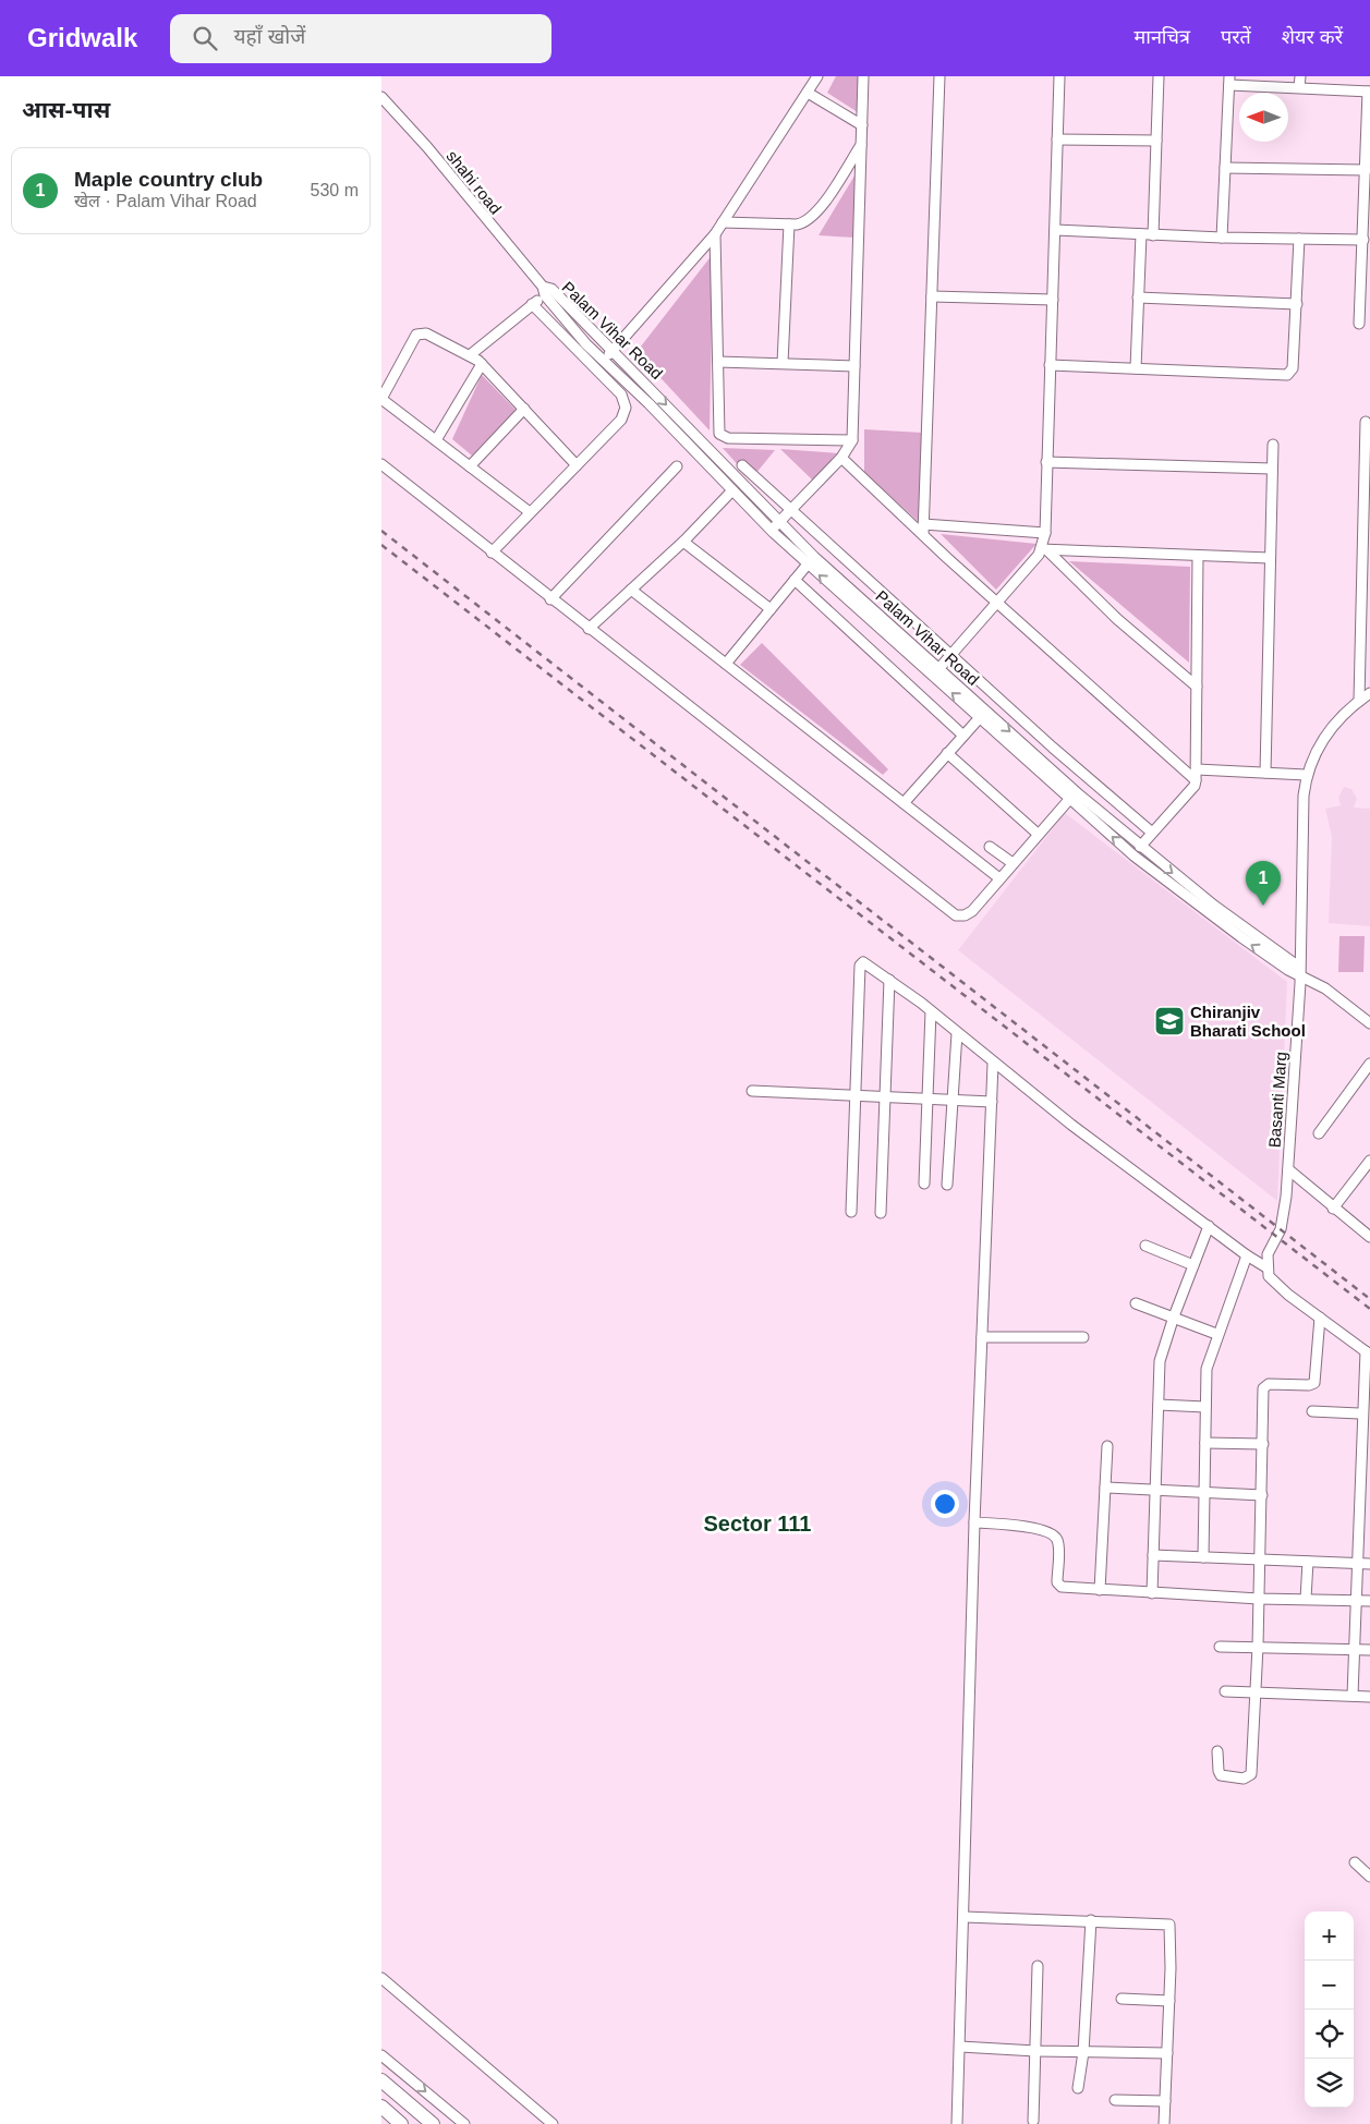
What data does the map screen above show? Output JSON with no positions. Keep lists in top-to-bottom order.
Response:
{
  "streets": {
    "street": ["shahi road", "Palam Vihar Road", "Basanti Marg"]
  },
  "crossings": [
    ["shahi road", "Palam Vihar Road"],
    ["Palam Vihar Road", "Basanti Marg"]
  ],
  "districts": ["Sector 111"],
  "places": {
    "school or university": ["Chiranjiv Bharati School"]
  },
  "north": "left",
  "page": {
    "header": "Gridwalk",
    "search": "यहाँ खोजें",
    "nav": ["मानचित्र", "परतें", "शेयर करें"],
    "heading": "आस-पास",
    "list": [
      {
        "mark": "1",
        "name": "Maple country club",
        "note": "खेल · Palam Vihar Road",
        "value": "530 m"
      }
    ],
    "pins": "1",
    "map_buttons": ["+", "−"]
  }
}
